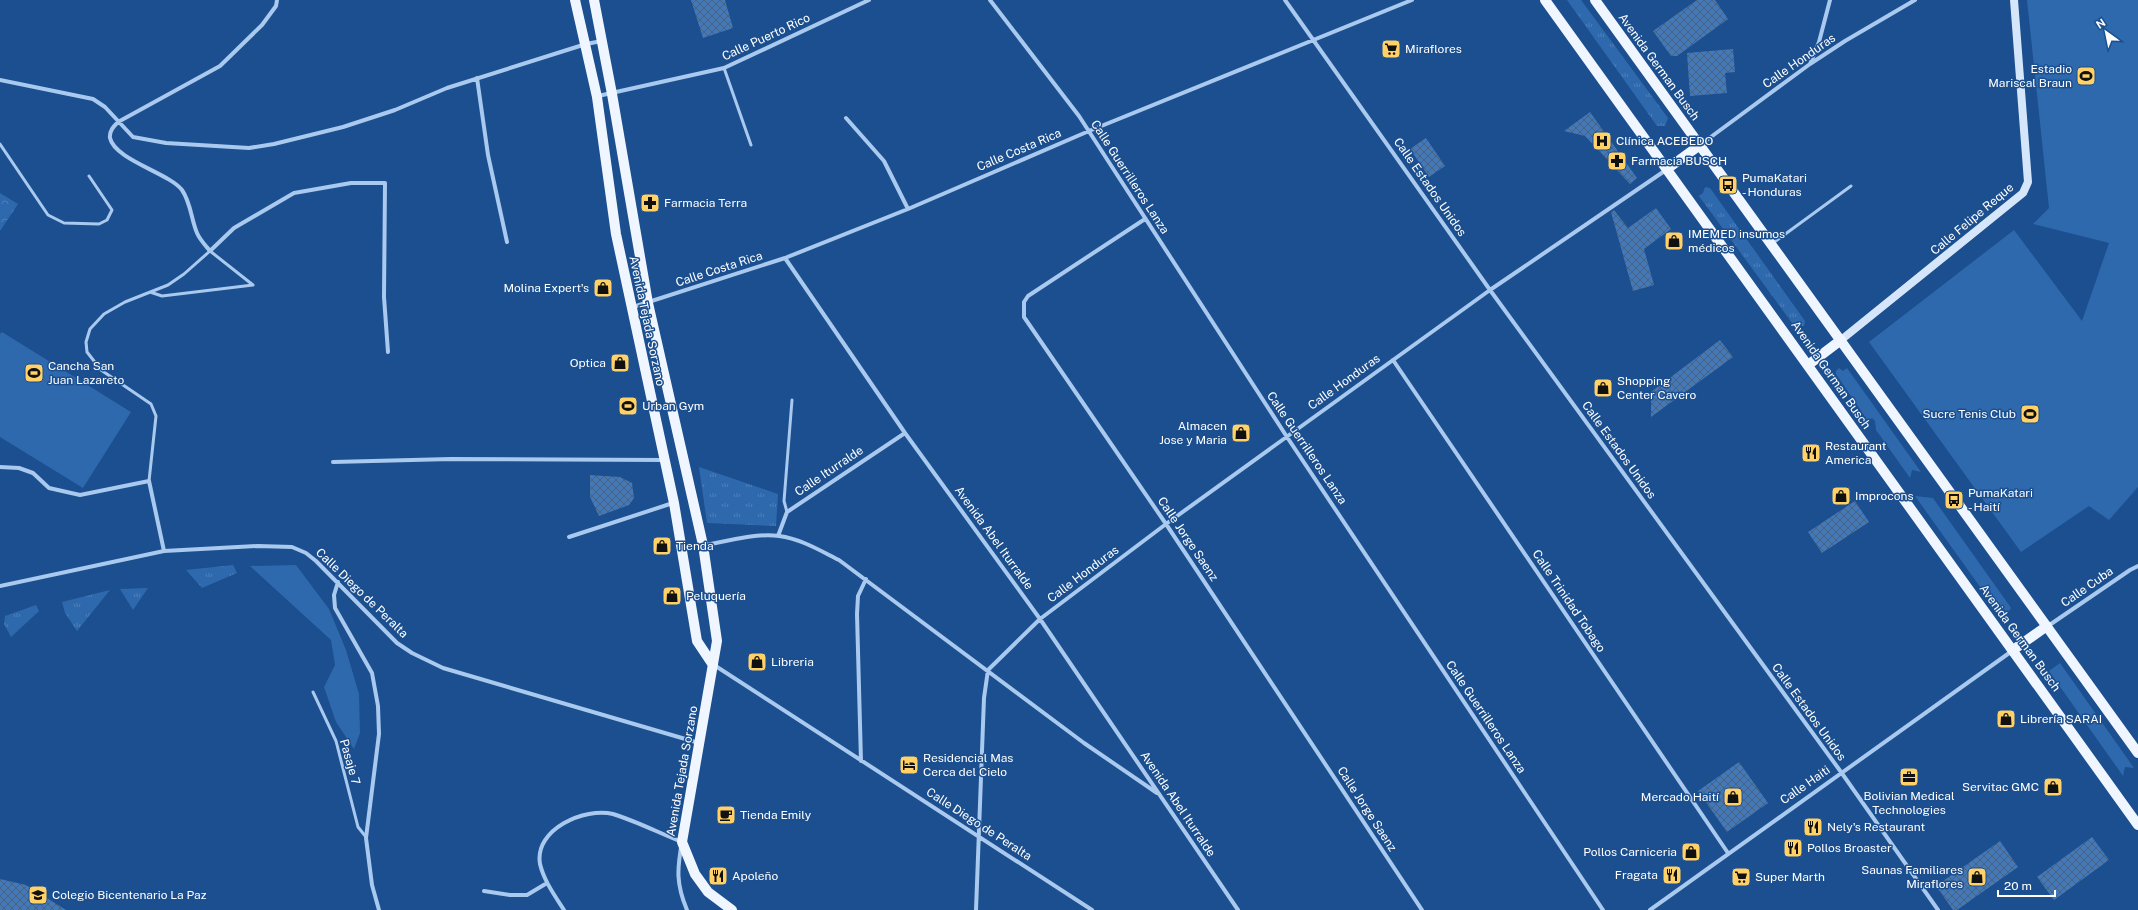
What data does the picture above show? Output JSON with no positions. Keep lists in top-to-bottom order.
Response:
{
  "streets": {
    "main road": ["Avenida German Busch", "Calle Felipe Reque", "Avenida Tejada Sorzano"],
    "street": [
      "Calle Puerto Rico",
      "Calle Honduras",
      "Calle Costa Rica",
      "Calle Guerrilleros Lanza",
      "Calle Estados Unidos",
      "Calle Iturralde",
      "Avenida Abel Iturralde",
      "Calle Jorge Saenz",
      "Calle Cuba",
      "Calle Diego de Peralta",
      "Calle Trinidad Tobago",
      "Calle Haiti"
    ],
    "lane": ["Pasaje 7"]
  },
  "crossings": [
    ["Calle Puerto Rico", "Avenida Tejada Sorzano"],
    ["Calle Honduras", "Avenida German Busch"],
    ["Calle Honduras", "Calle Guerrilleros Lanza"],
    ["Calle Honduras", "Calle Estados Unidos"],
    ["Calle Honduras", "Avenida Abel Iturralde"],
    ["Calle Honduras", "Calle Jorge Saenz"],
    ["Calle Honduras", "Calle Trinidad Tobago"],
    ["Avenida German Busch", "Calle Felipe Reque"],
    ["Avenida German Busch", "Calle Cuba"],
    ["Avenida German Busch", "Calle Haiti"],
    ["Calle Costa Rica", "Calle Guerrilleros Lanza"],
    ["Calle Costa Rica", "Calle Estados Unidos"],
    ["Calle Costa Rica", "Avenida Tejada Sorzano"],
    ["Calle Costa Rica", "Avenida Abel Iturralde"],
    ["Calle Guerrilleros Lanza", "Calle Jorge Saenz"],
    ["Calle Estados Unidos", "Calle Haiti"],
    ["Avenida Tejada Sorzano", "Calle Diego de Peralta"],
    ["Calle Iturralde", "Avenida Abel Iturralde"],
    ["Calle Trinidad Tobago", "Calle Haiti"]
  ],
  "places": {
    "supermarket": ["Miraflores", "Super Marth"],
    "sports": [
      "Estadio Mariscal Braun",
      "Cancha San Juan Lazareto",
      "Urban Gym",
      "Sucre Tenis Club"
    ],
    "hospital": ["Clínica ACEBEDO"],
    "pharmacy": ["Farmacia BUSCH", "Farmacia Terra"],
    "bus stop": ["PumaKatari - Honduras", "PumaKatari - Haití"],
    "shop": [
      "IMEMED insumos médicos",
      "Molina Expert's",
      "Optica",
      "Shopping Center Cavero",
      "Almacen Jose y Maria",
      "Improcons",
      "Tienda",
      "Peluquería",
      "Libreria",
      "Librería SARAI",
      "Servitac GMC",
      "Mercado Haití",
      "Pollos Carniceria",
      "Saunas Familiares Miraflores"
    ],
    "restaurant": [
      "Restaurant America",
      "Nely's Restaurant",
      "Pollos Broaster",
      "Fragata",
      "Apoleño"
    ],
    "hotel": ["Residencial Mas Cerca del Cielo"],
    "office": ["Bolivian Medical Technologies"],
    "cafe": ["Tienda Emily"],
    "school or university": ["Colegio Bicentenario La Paz"]
  },
  "scale_bar": "20 m",
  "north": "top left"
}
